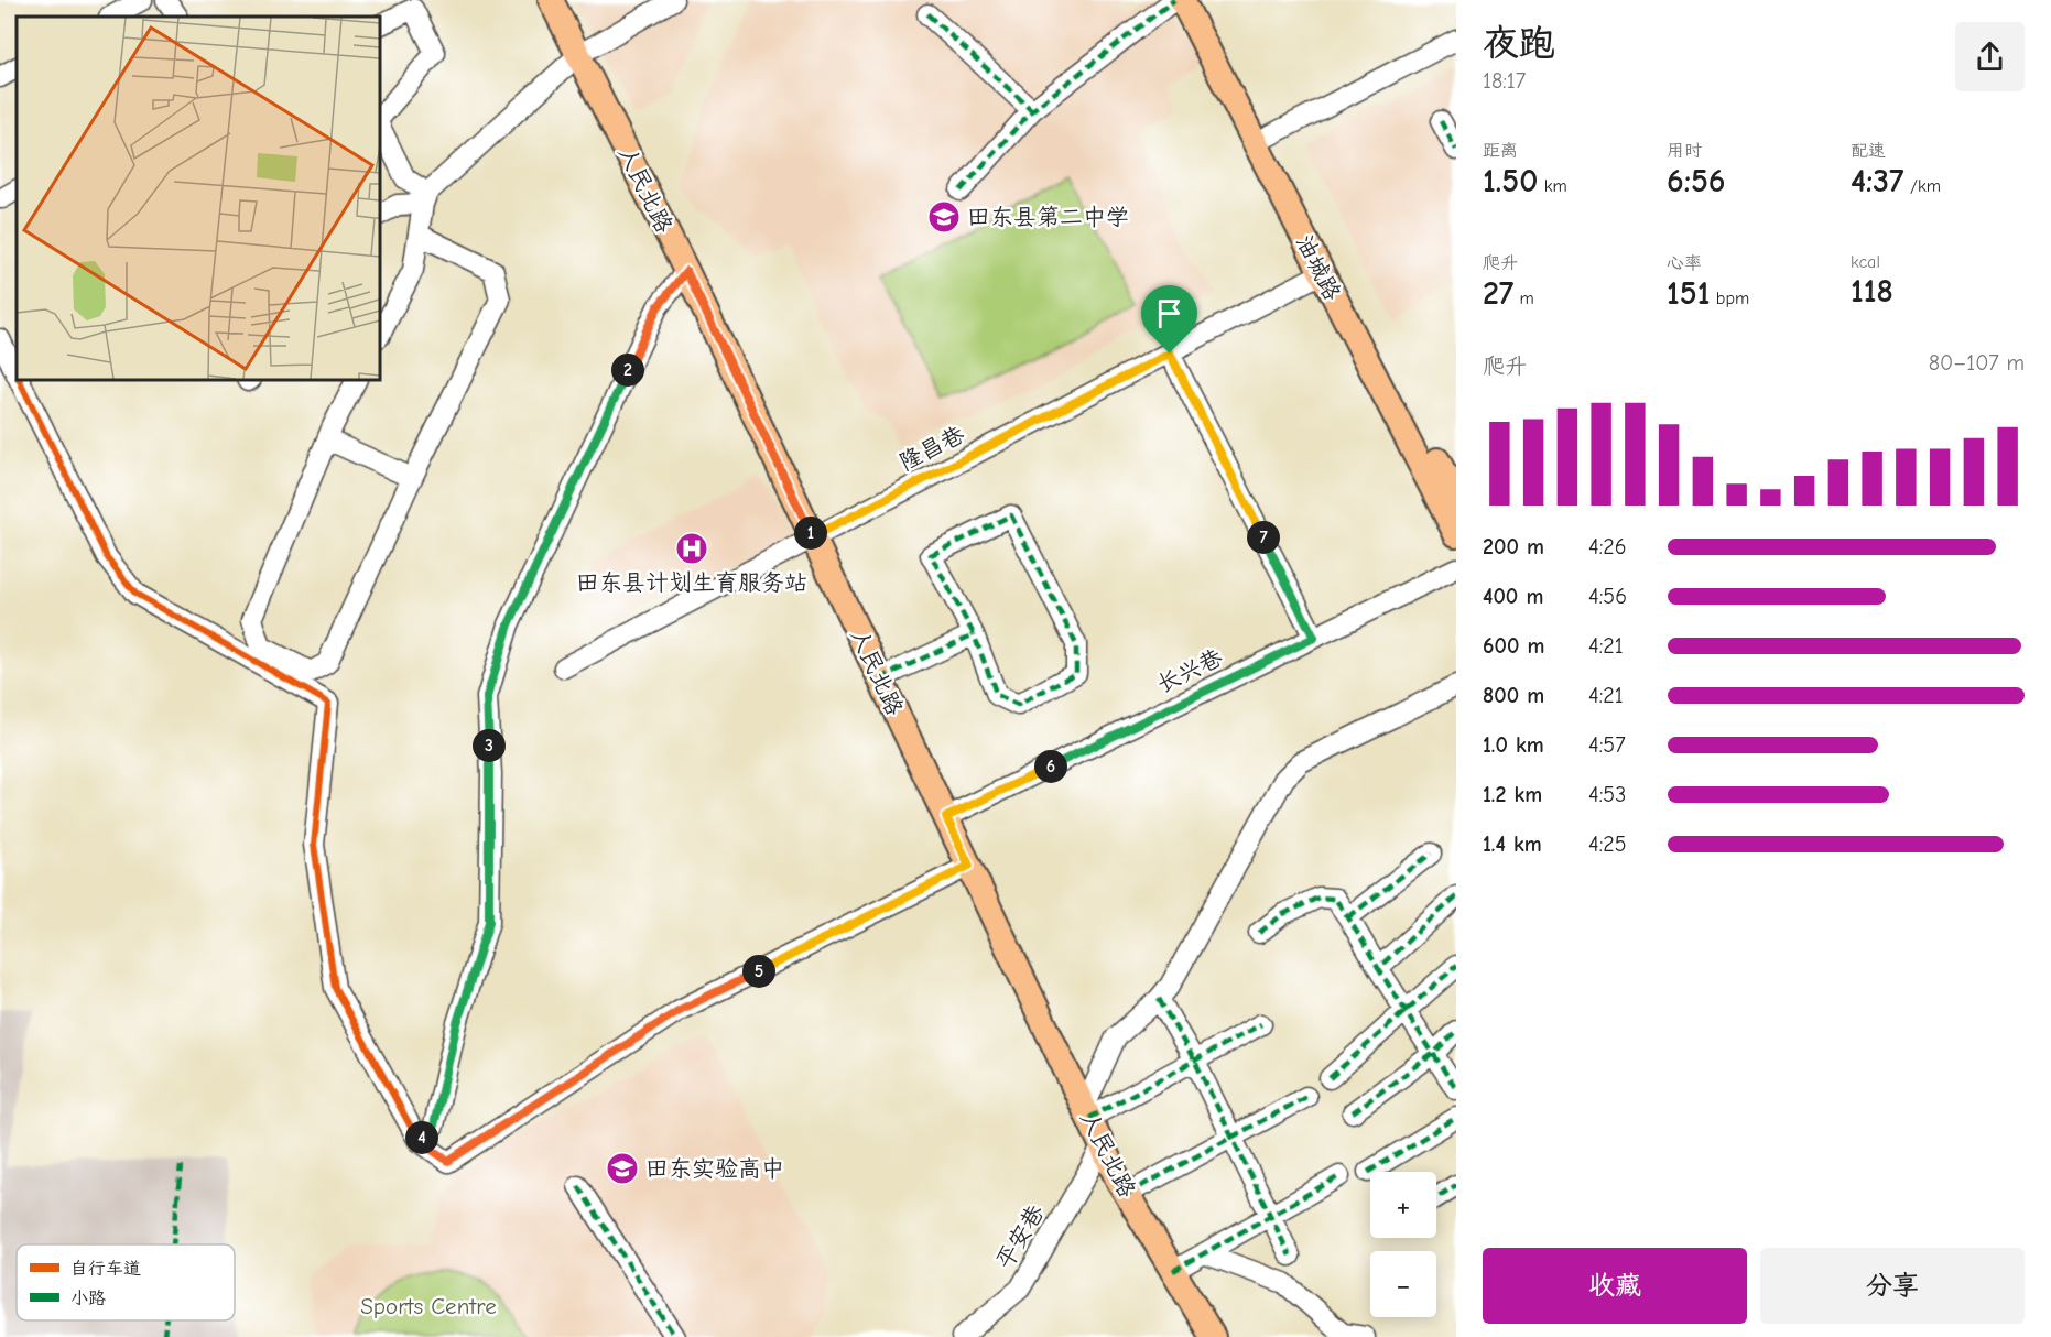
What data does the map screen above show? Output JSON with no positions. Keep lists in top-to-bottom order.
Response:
{
  "streets": {
    "main road": ["人民北路", "油城路"],
    "street": ["隆昌巷", "长兴巷", "平安巷"]
  },
  "crossings": [
    ["人民北路", "隆昌巷"],
    ["人民北路", "长兴巷"],
    ["人民北路", "平安巷"],
    ["油城路", "隆昌巷"]
  ],
  "parks": ["Sports Centre"],
  "places": {
    "school or university": ["田东县第二中学", "田东实验高中"],
    "hospital": ["田东县计划生育服务站"]
  },
  "legend": ["自行车道", "小路"],
  "page": {
    "heading": ["夜跑", "18:17"],
    "stats": [
      ["距离", "1.50 km"],
      ["用时", "6:56"],
      ["配速", "4:37 /km"],
      ["爬升", "27 m"],
      ["心率", "151 bpm"],
      ["kcal", "118"]
    ],
    "chart": ["爬升", "80–107 m"],
    "pins": [
      "2",
      "1",
      "7",
      "3",
      "6",
      "5",
      "4"
    ],
    "list": [
      {
        "name": "200 m",
        "note": "4:26"
      },
      {
        "name": "400 m",
        "note": "4:56"
      },
      {
        "name": "600 m",
        "note": "4:21"
      },
      {
        "name": "800 m",
        "note": "4:21"
      },
      {
        "name": "1.0 km",
        "note": "4:57"
      },
      {
        "name": "1.2 km",
        "note": "4:53"
      },
      {
        "name": "1.4 km",
        "note": "4:25"
      }
    ],
    "map_buttons": ["+", "−"],
    "buttons": ["收藏", "分享"]
  }
}
